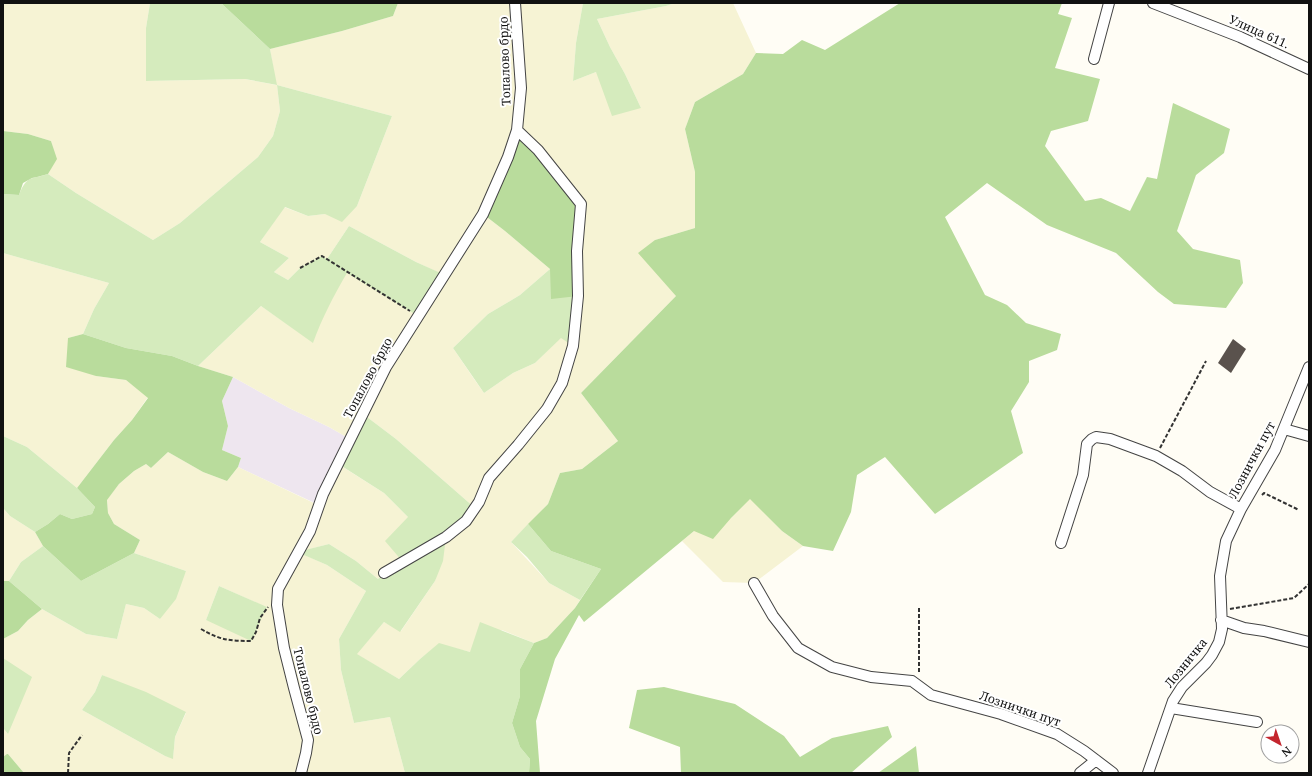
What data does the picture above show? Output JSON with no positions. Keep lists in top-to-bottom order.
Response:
{
  "streets": {
    "street": [
      "Улица 611.",
      "Топалово брдо",
      "Лознички пут",
      "Лозничка"
    ]
  },
  "crossings": [
    ["Лознички пут", "Лозничка"]
  ],
  "north": "bottom right"
}
